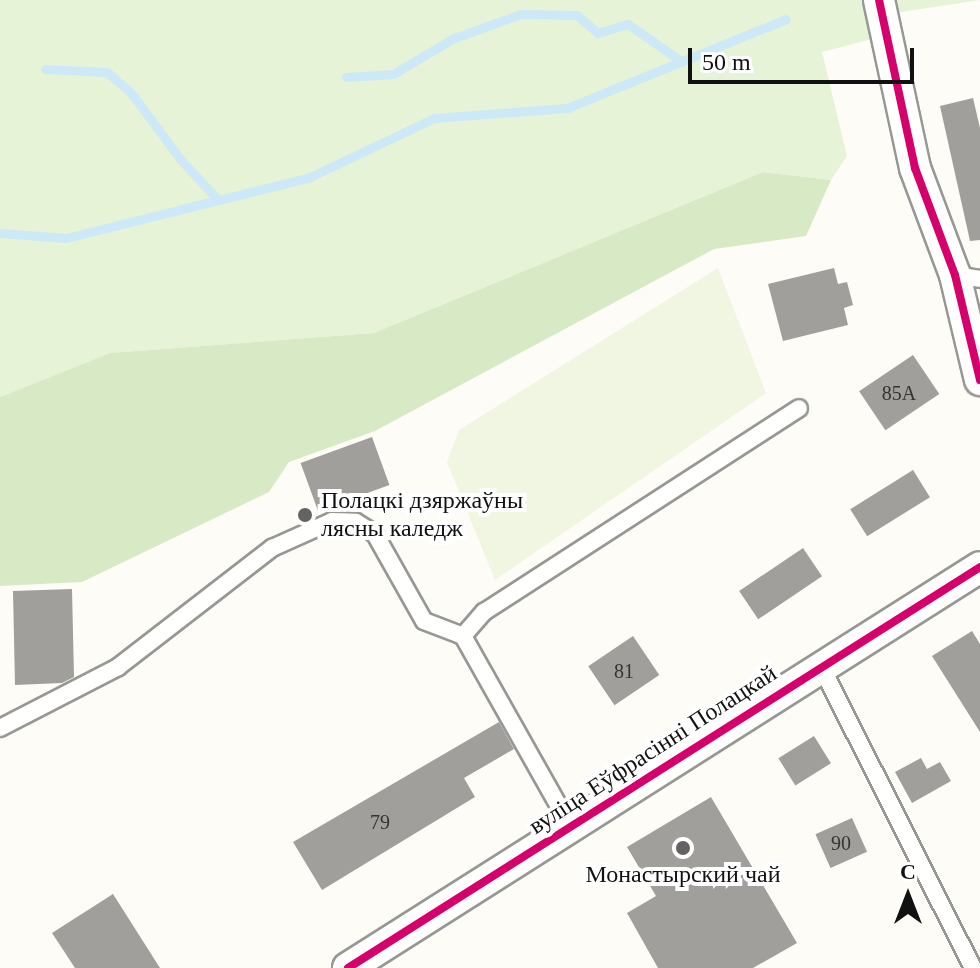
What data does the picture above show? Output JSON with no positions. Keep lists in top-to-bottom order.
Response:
{
  "streets": {
    "street": ["вуліца Еўфрасінні Полацкай"]
  },
  "places": ["Полацкі дзяржаўны лясны каледж", "Монастырский чай"],
  "house_numbers": [
    "85А",
    "81",
    "79",
    "90"
  ],
  "scale_bar": "50 m",
  "north": "top"
}
